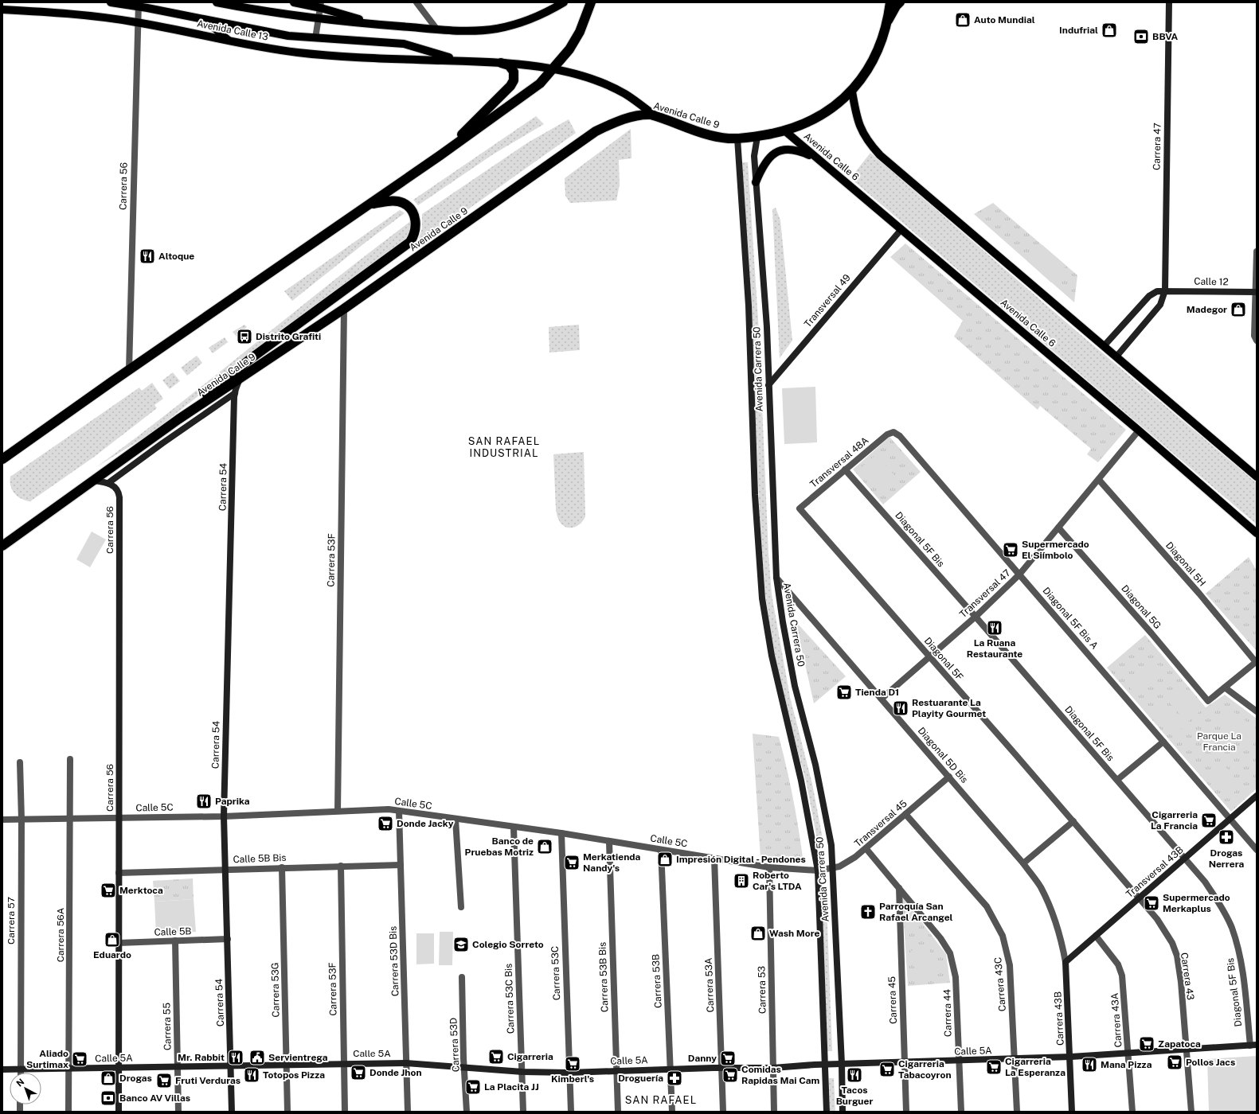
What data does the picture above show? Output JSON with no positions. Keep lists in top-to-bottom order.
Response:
{
  "streets": {
    "highway": ["Avenida Calle 9"],
    "main road": ["Avenida Calle 13", "Avenida Calle 6"],
    "street": [
      "Carrera 47",
      "Carrera 56",
      "Calle 12",
      "Transversal 49",
      "Avenida Carrera 50",
      "Transversal 48A",
      "Carrera 54",
      "Diagonal 5F Bis",
      "Carrera 53F",
      "Diagonal 5H",
      "Transversal 47",
      "Diagonal 5G",
      "Diagonal 5F Bis A",
      "Diagonal 5F",
      "Diagonal 5D Bis",
      "Calle 5C",
      "Transversal 45",
      "Calle 5B Bis",
      "Transversal 43B",
      "Carrera 57",
      "Calle 5B",
      "Carrera 56A",
      "Carrera 53D Bis",
      "Carrera 53C",
      "Carrera 43",
      "Carrera 53B Bis",
      "Carrera 53B",
      "Carrera 43C",
      "Carrera 53A",
      "Carrera 53G",
      "Carrera 53",
      "Carrera 53C Bis",
      "Carrera 45",
      "Carrera 44",
      "Carrera 43B",
      "Carrera 43A",
      "Carrera 55",
      "Carrera 53D",
      "Calle 5A"
    ]
  },
  "crossings": [
    ["Avenida Calle 13", "Avenida Calle 9"],
    ["Avenida Calle 13", "Carrera 56"],
    ["Avenida Calle 9", "Avenida Calle 6"],
    ["Avenida Calle 9", "Avenida Carrera 50"],
    ["Avenida Calle 9", "Carrera 54"],
    ["Avenida Calle 9", "Carrera 53F"],
    ["Carrera 47", "Calle 12"],
    ["Avenida Calle 6", "Transversal 49"],
    ["Avenida Calle 6", "Transversal 47"],
    ["Carrera 56", "Calle 5C"],
    ["Carrera 56", "Calle 5B Bis"],
    ["Carrera 56", "Calle 5B"],
    ["Carrera 56", "Calle 5A"],
    ["Transversal 49", "Avenida Carrera 50"],
    ["Avenida Carrera 50", "Diagonal 5D Bis"],
    ["Avenida Carrera 50", "Calle 5C"],
    ["Avenida Carrera 50", "Transversal 45"],
    ["Avenida Carrera 50", "Calle 5A"],
    ["Transversal 48A", "Diagonal 5F Bis"],
    ["Transversal 48A", "Diagonal 5F Bis A"],
    ["Transversal 48A", "Diagonal 5F"],
    ["Carrera 54", "Calle 5C"],
    ["Carrera 54", "Calle 5B Bis"],
    ["Carrera 54", "Calle 5B"],
    ["Carrera 54", "Calle 5A"],
    ["Diagonal 5F Bis", "Transversal 47"],
    ["Diagonal 5F Bis", "Transversal 43B"],
    ["Diagonal 5F Bis", "Calle 5A"],
    ["Carrera 53F", "Calle 5C"],
    ["Carrera 53F", "Calle 5B Bis"],
    ["Carrera 53F", "Calle 5A"],
    ["Diagonal 5H", "Transversal 47"],
    ["Diagonal 5H", "Diagonal 5G"],
    ["Transversal 47", "Diagonal 5G"],
    ["Transversal 47", "Diagonal 5F Bis A"],
    ["Transversal 47", "Diagonal 5F"],
    ["Transversal 47", "Diagonal 5D Bis"],
    ["Diagonal 5F Bis A", "Transversal 43B"],
    ["Diagonal 5F", "Carrera 43"],
    ["Diagonal 5D Bis", "Transversal 45"],
    ["Diagonal 5D Bis", "Transversal 43B"],
    ["Diagonal 5D Bis", "Carrera 43B"],
    ["Calle 5C", "Transversal 45"],
    ["Calle 5C", "Carrera 57"],
    ["Calle 5C", "Carrera 56A"],
    ["Calle 5C", "Carrera 53D Bis"],
    ["Calle 5C", "Carrera 53C"],
    ["Calle 5C", "Carrera 53B Bis"],
    ["Calle 5C", "Carrera 53B"],
    ["Calle 5C", "Carrera 53A"],
    ["Calle 5C", "Carrera 53"],
    ["Calle 5C", "Carrera 53C Bis"],
    ["Transversal 45", "Carrera 43C"],
    ["Transversal 45", "Carrera 44"],
    ["Calle 5B Bis", "Carrera 53D Bis"],
    ["Calle 5B Bis", "Carrera 53G"],
    ["Transversal 43B", "Carrera 43"],
    ["Transversal 43B", "Carrera 43B"],
    ["Transversal 43B", "Carrera 43A"],
    ["Carrera 57", "Calle 5A"],
    ["Calle 5B", "Carrera 55"],
    ["Carrera 56A", "Calle 5A"],
    ["Carrera 53D Bis", "Calle 5A"],
    ["Carrera 53C", "Calle 5A"],
    ["Carrera 43", "Calle 5A"],
    ["Carrera 53B Bis", "Calle 5A"],
    ["Carrera 53B", "Calle 5A"],
    ["Carrera 43C", "Calle 5A"],
    ["Carrera 53A", "Calle 5A"],
    ["Carrera 53G", "Calle 5A"],
    ["Carrera 53", "Calle 5A"],
    ["Carrera 53C Bis", "Calle 5A"],
    ["Carrera 45", "Carrera 44"],
    ["Carrera 45", "Calle 5A"],
    ["Carrera 44", "Calle 5A"],
    ["Carrera 43B", "Calle 5A"],
    ["Carrera 43A", "Calle 5A"],
    ["Carrera 55", "Calle 5A"],
    ["Carrera 53D", "Calle 5A"]
  ],
  "districts": ["SAN RAFAEL INDUSTRIAL", "SAN RAFAEL"],
  "parks": ["Parque La Francia"],
  "places": {
    "shop": [
      "Auto Mundial",
      "Indufrial",
      "Madegor",
      "Banco de Pruebas Motriz",
      "Impresión Digital - Pendones",
      "Wash More",
      "Eduardo",
      "Drogas"
    ],
    "bank": ["BBVA", "Banco AV Villas"],
    "restaurant": [
      "Altoque",
      "La Ruana Restaurante",
      "Restuarante La Playity Gourmet",
      "Paprika",
      "Mr. Rabbit",
      "Mana Pizza",
      "Totopos Pizza",
      "Tacos Burguer"
    ],
    "bus stop": ["Distrito Grafiti"],
    "supermarket": [
      "Supermercado El Siímbolo",
      "Tienda D1",
      "Cigarreria La Francia",
      "Donde Jacky",
      "Merkatienda Nandy's",
      "Merktoca",
      "Supermercado Merkaplus",
      "Zapatoca",
      "Cigarreria",
      "Danny",
      "Aliado Surtimax",
      "Pollos Jacs",
      "Kimberl's",
      "Cigarreria La Esperanza",
      "Cigarreria Tabacoyron",
      "Donde Jhon",
      "Comidas Rapidas Mai Cam",
      "Fruti Verduras",
      "La Placita JJ"
    ],
    "pharmacy": ["Drogas Nerrera", "Droguería"],
    "building": ["Roberto Car's LTDA"],
    "church": ["Parroquía San Rafael Arcangel"],
    "school or university": ["Colegio Sorreto"],
    "public building": ["Servientrega"]
  },
  "north": "top left"
}
